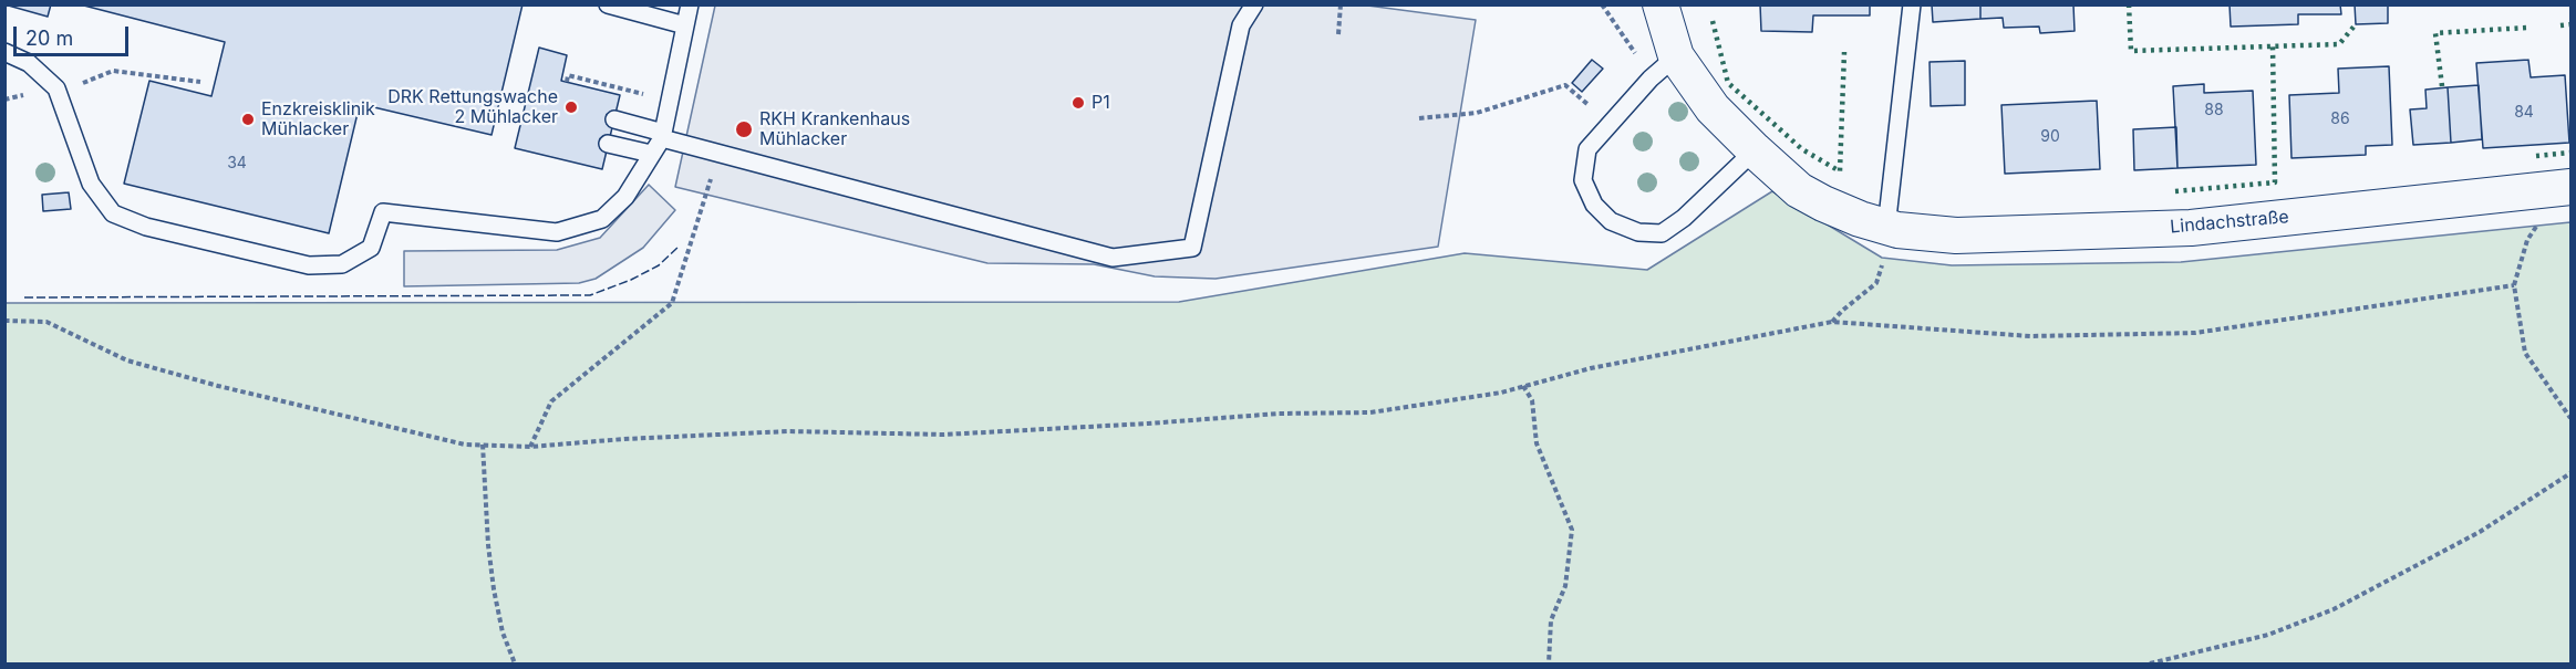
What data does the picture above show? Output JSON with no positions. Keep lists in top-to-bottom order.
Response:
{
  "streets": {
    "street": ["Lindachstraße"]
  },
  "places": [
    "P1",
    "DRK Rettungswache 2 Mühlacker",
    "Enzkreisklinik Mühlacker",
    "RKH Krankenhaus Mühlacker"
  ],
  "house_numbers": [
    "88",
    "84",
    "86",
    "90",
    "34"
  ],
  "scale_bar": "20 m"
}
